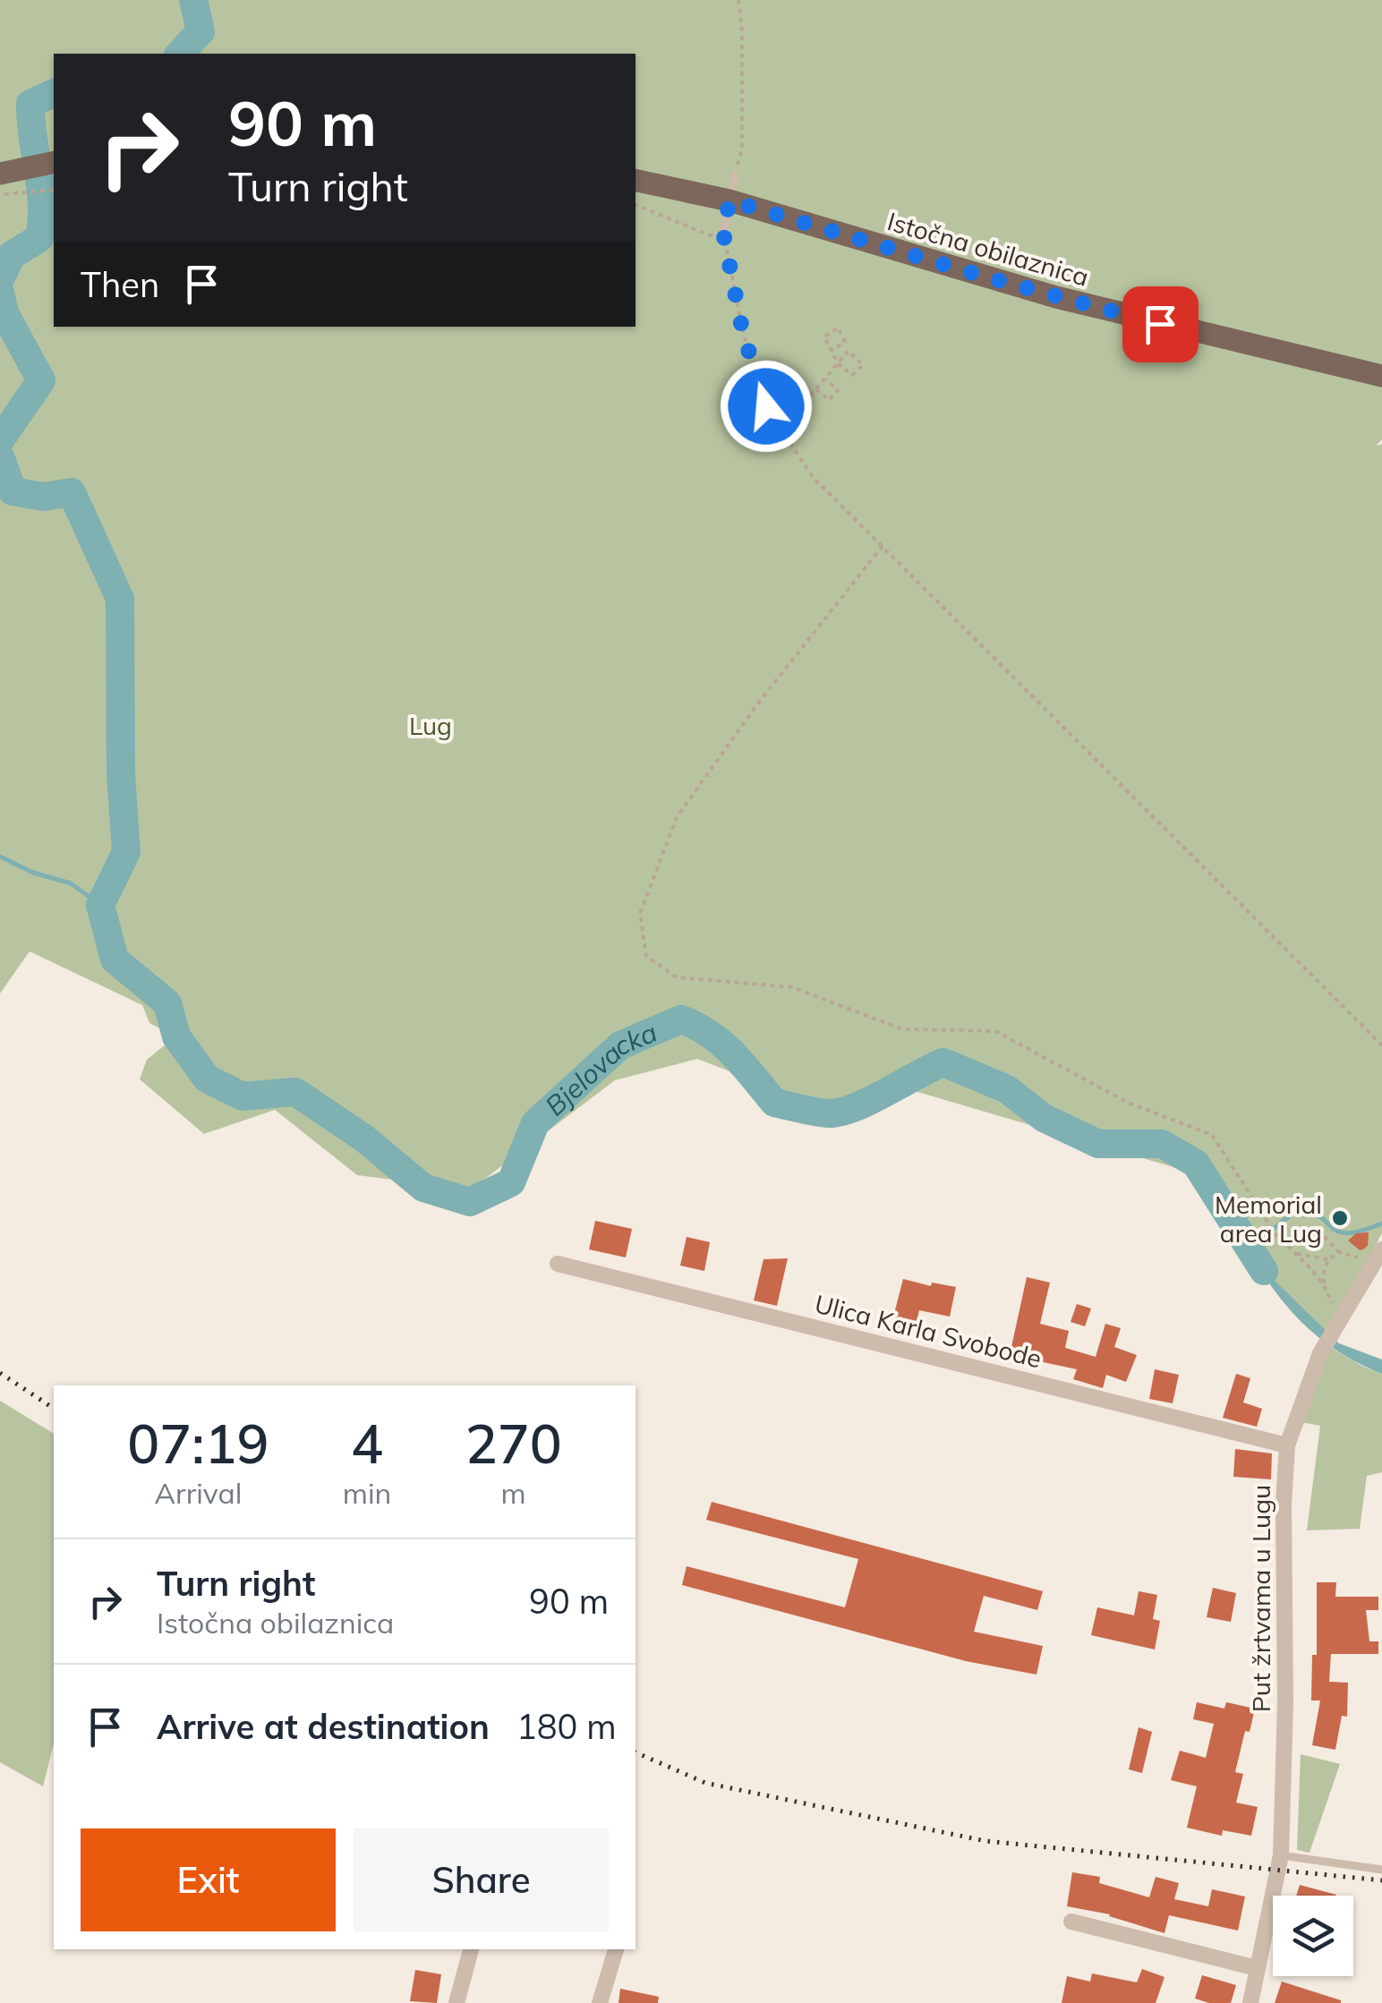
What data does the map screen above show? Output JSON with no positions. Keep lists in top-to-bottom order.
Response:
{
  "streets": {
    "main road": ["Istočna obilaznica"],
    "street": ["Ulica Karla Svobode", "Put žrtvama u Lugu"]
  },
  "crossings": [
    ["Ulica Karla Svobode", "Put žrtvama u Lugu"]
  ],
  "water": ["Bjelovacka"],
  "parks": ["Lug"],
  "places": ["Memorial area Lug"],
  "page": {
    "turn": ["90 m", "Turn right"],
    "then": "Then",
    "eta": [
      "07:19",
      "Arrival",
      "4",
      "min",
      "270",
      "m"
    ],
    "list": [
      {
        "name": "Turn right",
        "note": "Istočna obilaznica",
        "value": "90 m"
      },
      {
        "name": "Arrive at destination",
        "value": "180 m"
      }
    ],
    "buttons": ["Exit", "Share"]
  }
}
